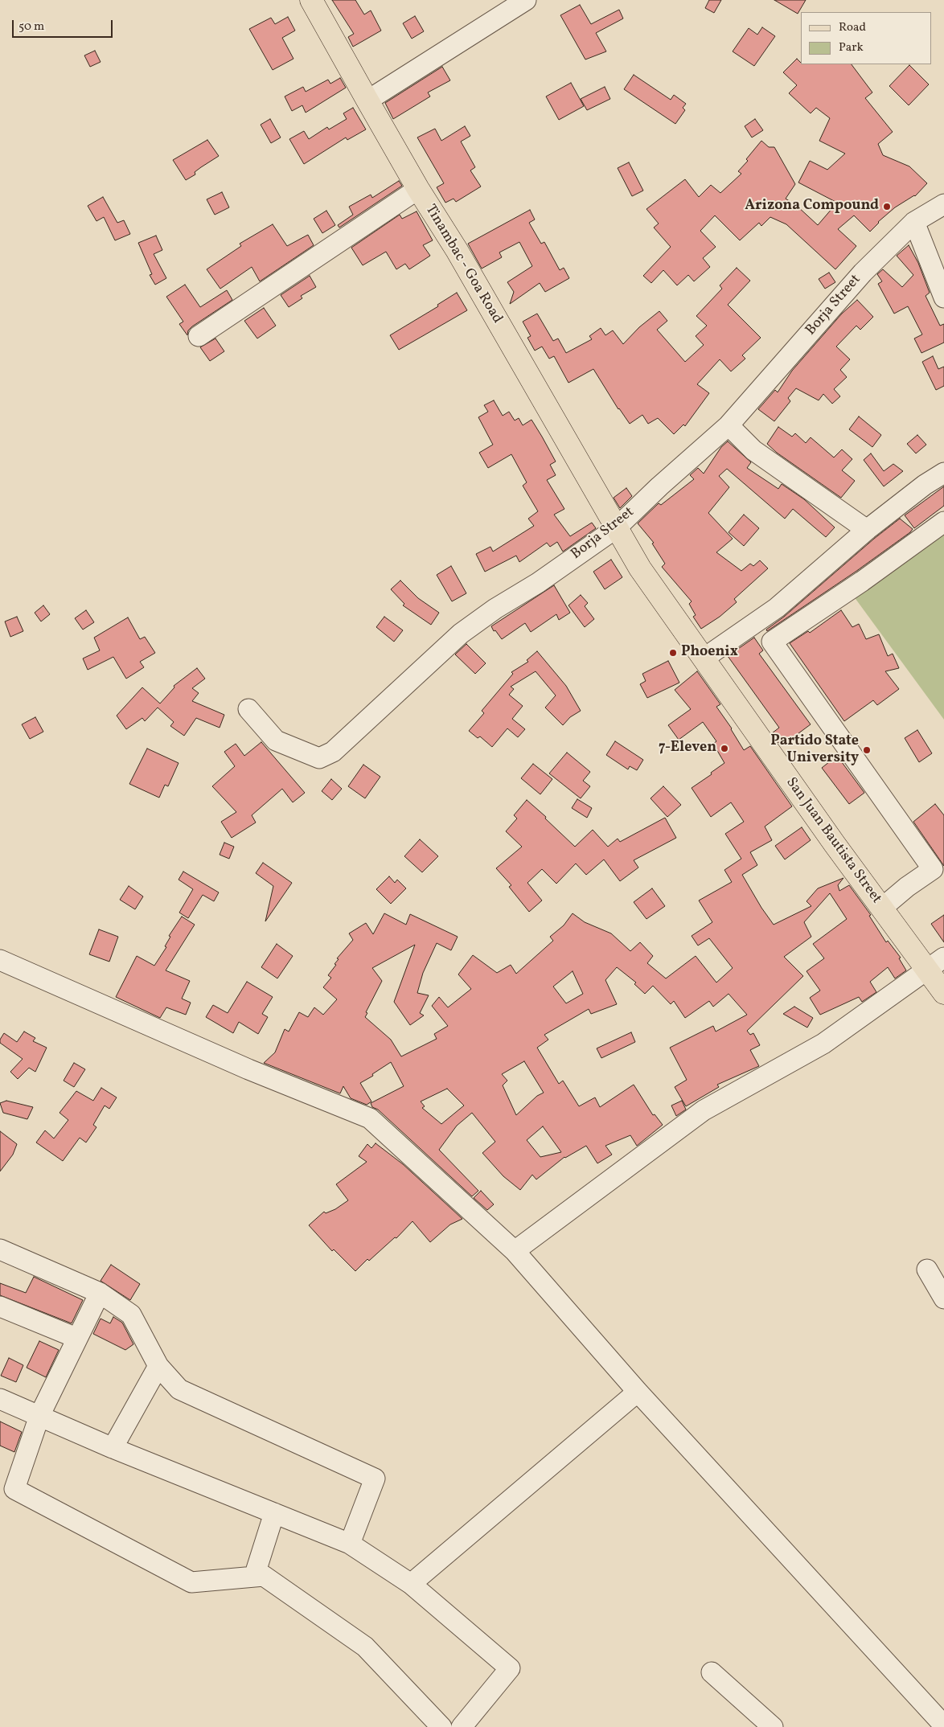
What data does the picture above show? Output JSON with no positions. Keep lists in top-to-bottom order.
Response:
{
  "streets": {
    "main road": ["Tinambac - Goa Road", "San Juan Bautista Street"],
    "street": ["Borja Street"]
  },
  "crossings": [
    ["Tinambac - Goa Road", "Borja Street"],
    ["Tinambac - Goa Road", "San Juan Bautista Street"],
    ["Borja Street", "San Juan Bautista Street"]
  ],
  "places": [
    "Arizona Compound",
    "Phoenix",
    "7-Eleven",
    "Partido State University"
  ],
  "legend": ["Road", "Park"],
  "scale_bar": "50 m"
}
